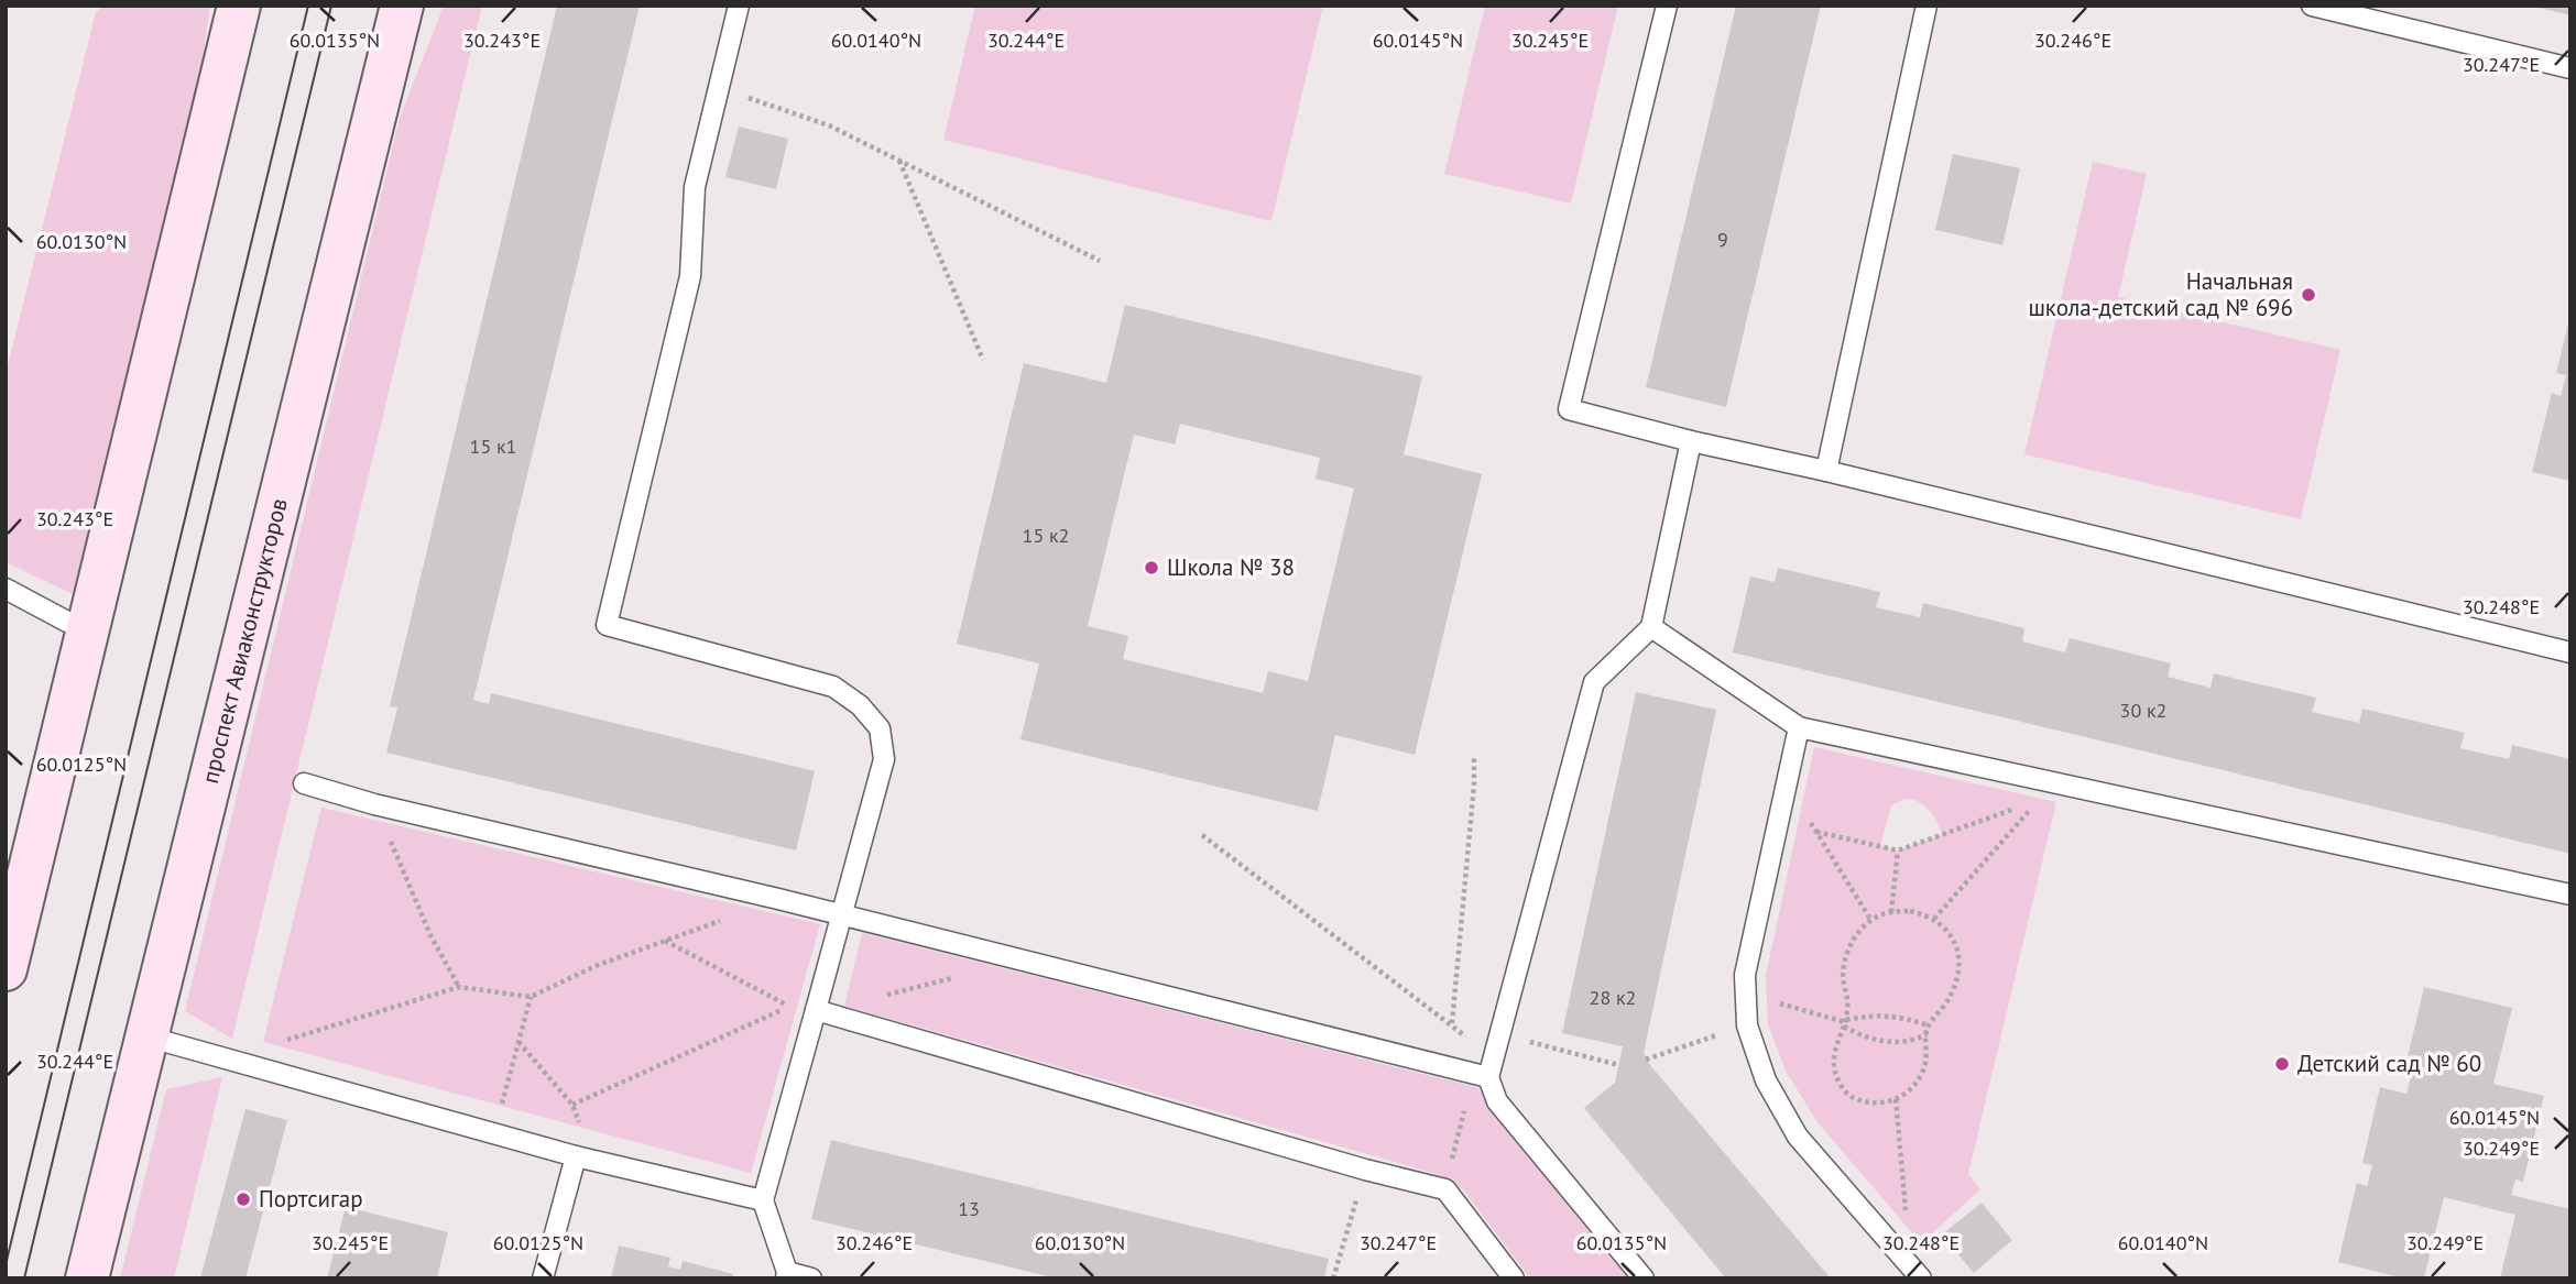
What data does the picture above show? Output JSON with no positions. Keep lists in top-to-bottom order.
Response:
{
  "streets": {
    "street": ["проспект Авиаконструкторов"]
  },
  "places": [
    "Начальная школа-детский сад № 696",
    "Школа № 38",
    "Детский сад № 60",
    "Портсигар"
  ],
  "house_numbers": [
    "9",
    "15 к1",
    "15 к2",
    "30 к2",
    "28 к2",
    "13"
  ],
  "coordinates": [
    "60.0135°N",
    "60.0140°N",
    "60.0145°N",
    "30.243°E",
    "30.244°E",
    "30.245°E",
    "30.246°E",
    "30.247°E",
    "60.0130°N",
    "30.248°E",
    "60.0125°N",
    "30.249°E"
  ]
}
